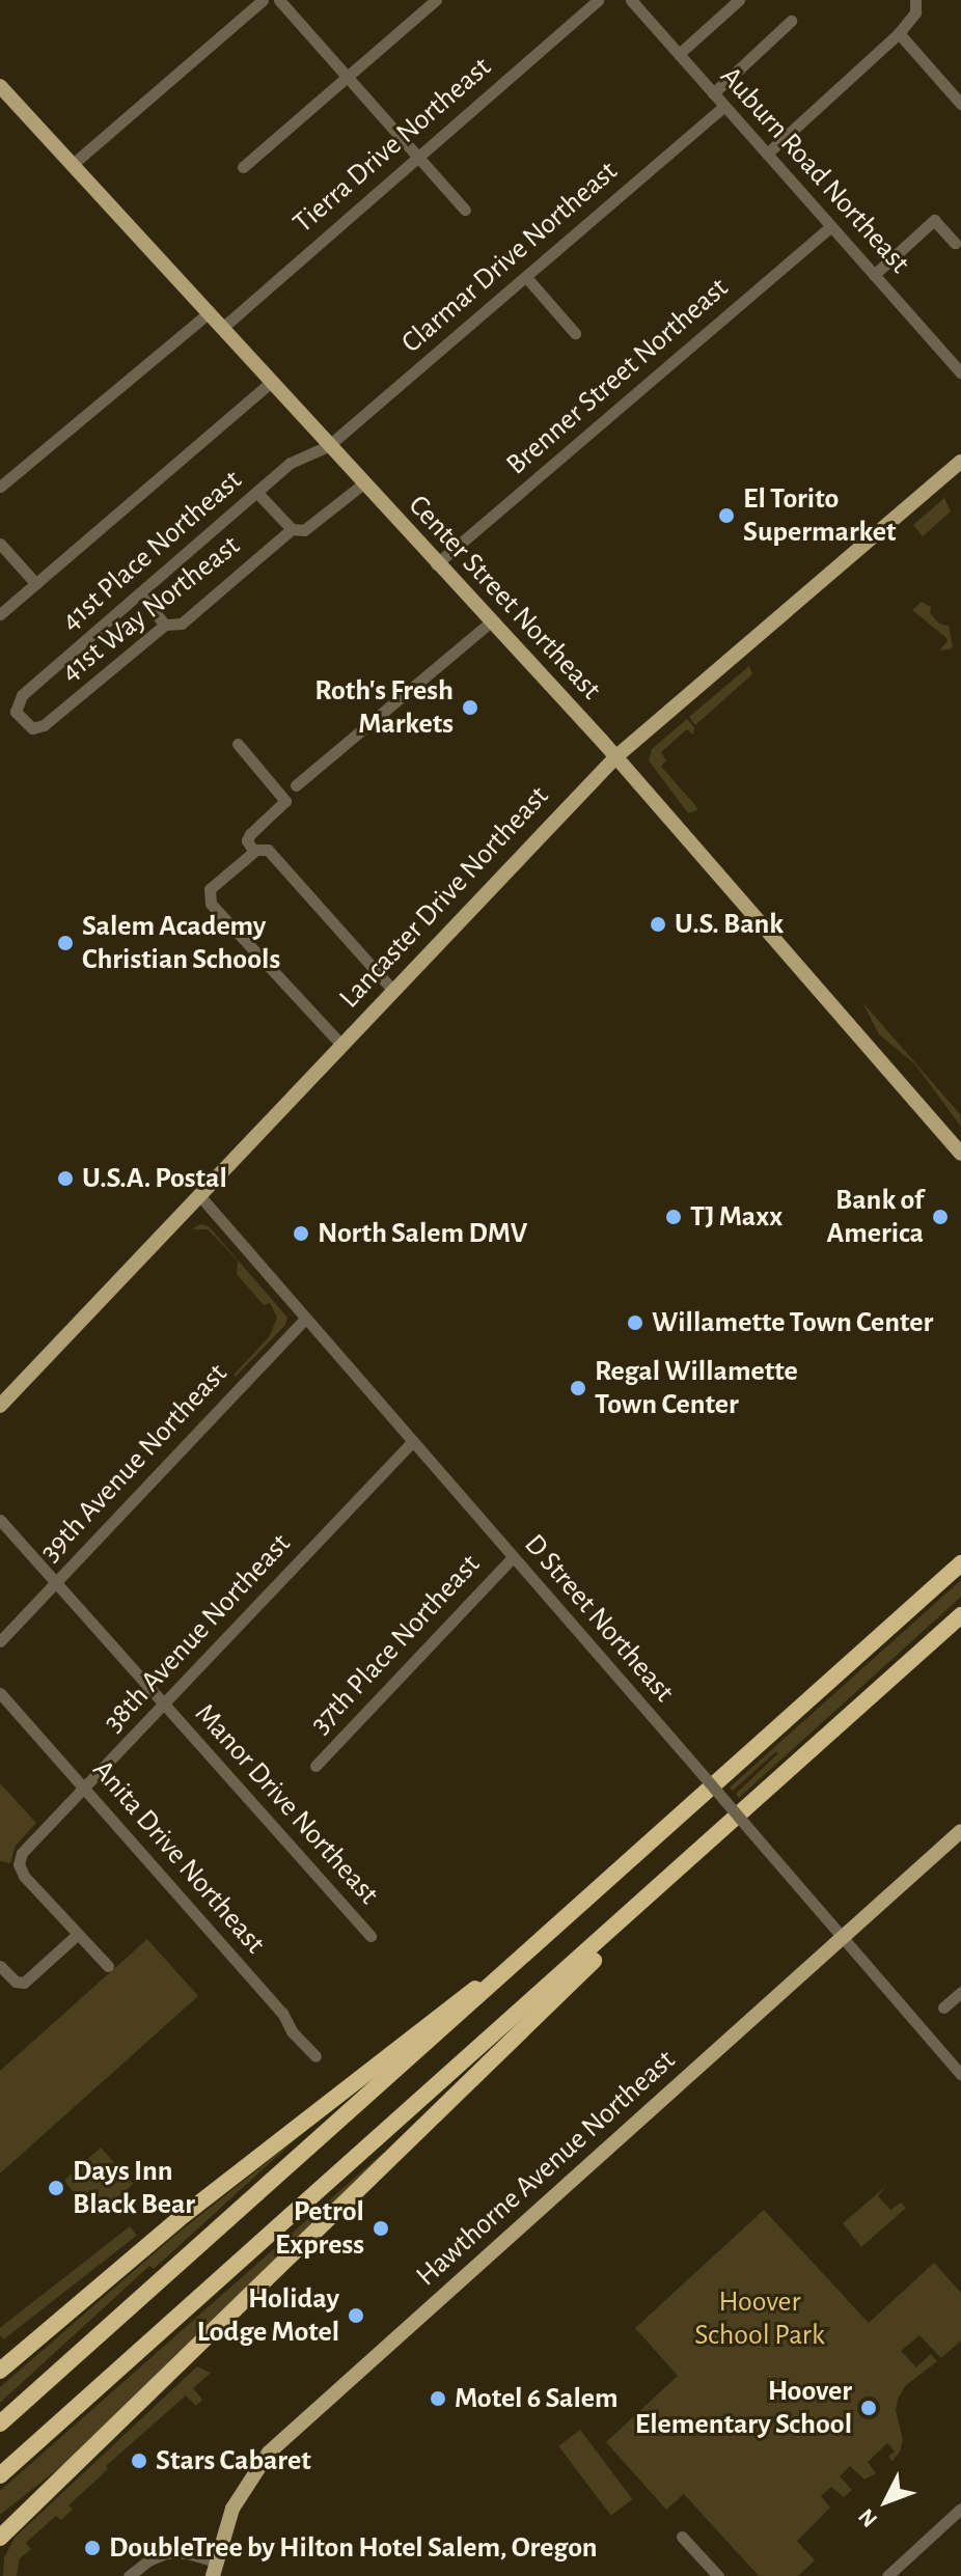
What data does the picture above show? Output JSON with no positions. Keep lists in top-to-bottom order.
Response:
{
  "streets": {
    "main road": ["Center Street Northeast", "Lancaster Drive Northeast", "Hawthorne Avenue Northeast"],
    "street": [
      "Tierra Drive Northeast",
      "Auburn Road Northeast",
      "Clarmar Drive Northeast",
      "Brenner Street Northeast",
      "41st Place Northeast",
      "41st Way Northeast",
      "39th Avenue Northeast",
      "D Street Northeast",
      "38th Avenue Northeast",
      "37th Place Northeast",
      "Manor Drive Northeast",
      "Anita Drive Northeast"
    ]
  },
  "crossings": [
    ["Tierra Drive Northeast", "Center Street Northeast"],
    ["Auburn Road Northeast", "Clarmar Drive Northeast"],
    ["Auburn Road Northeast", "Brenner Street Northeast"],
    ["Clarmar Drive Northeast", "41st Place Northeast"],
    ["Clarmar Drive Northeast", "Center Street Northeast"],
    ["Brenner Street Northeast", "Center Street Northeast"],
    ["41st Place Northeast", "Center Street Northeast"],
    ["41st Place Northeast", "41st Way Northeast"],
    ["Center Street Northeast", "41st Way Northeast"],
    ["Center Street Northeast", "Lancaster Drive Northeast"],
    ["Lancaster Drive Northeast", "D Street Northeast"],
    ["39th Avenue Northeast", "D Street Northeast"],
    ["39th Avenue Northeast", "Manor Drive Northeast"],
    ["D Street Northeast", "38th Avenue Northeast"],
    ["D Street Northeast", "37th Place Northeast"],
    ["D Street Northeast", "Hawthorne Avenue Northeast"],
    ["38th Avenue Northeast", "Manor Drive Northeast"],
    ["38th Avenue Northeast", "Anita Drive Northeast"]
  ],
  "parks": ["Hoover School Park"],
  "places": [
    "El Torito Supermarket",
    "Roth's Fresh Markets",
    "U.S. Bank",
    "Salem Academy Christian Schools",
    "U.S.A. Postal",
    "TJ Maxx",
    "Bank of America",
    "North Salem DMV",
    "Willamette Town Center",
    "Regal Willamette Town Center",
    "Days Inn Black Bear",
    "Petrol Express",
    "Holiday Lodge Motel",
    "Motel 6 Salem",
    "Hoover Elementary School",
    "Stars Cabaret",
    "DoubleTree by Hilton Hotel Salem, Oregon"
  ],
  "north": "bottom left"
}
